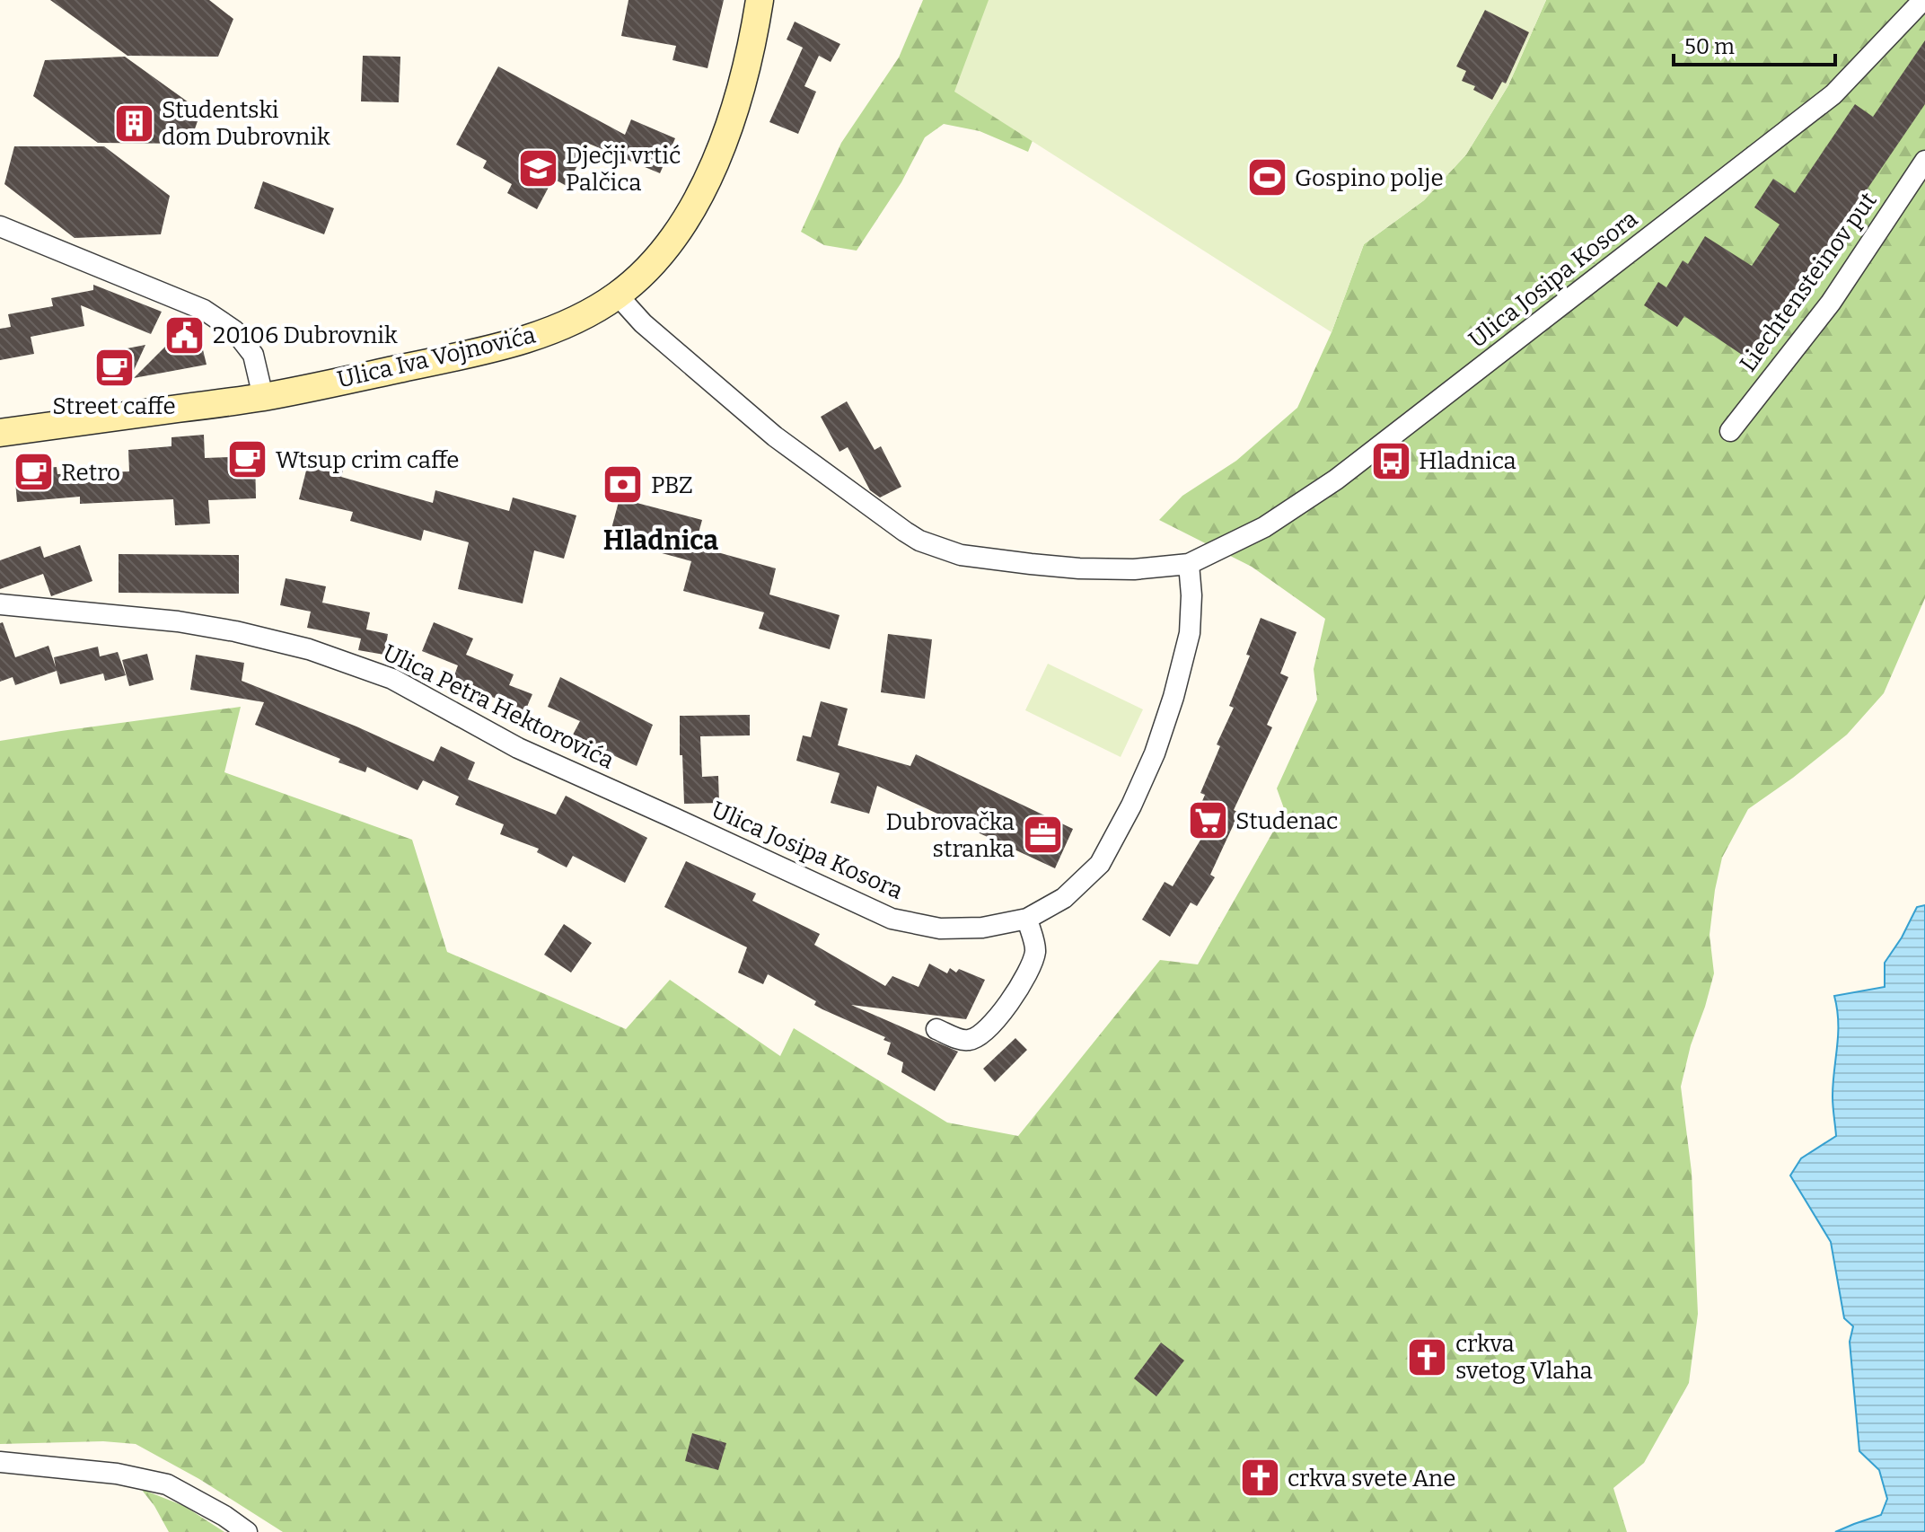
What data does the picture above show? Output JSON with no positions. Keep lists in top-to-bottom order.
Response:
{
  "streets": {
    "main road": ["Ulica Iva Vojnovića"],
    "street": ["Ulica Josipa Kosora", "Liechtensteinov put", "Ulica Petra Hektorovića"]
  },
  "crossings": [
    ["Ulica Josipa Kosora", "Ulica Iva Vojnovića"],
    ["Ulica Josipa Kosora", "Ulica Petra Hektorovića"]
  ],
  "districts": ["Hladnica"],
  "places": {
    "building": ["Studentski dom Dubrovnik"],
    "school or university": ["Dječji vrtić Palčica"],
    "sports": ["Gospino polje"],
    "public building": ["20106 Dubrovnik"],
    "cafe": ["Street caffe", "Wtsup crim caffe", "Retro"],
    "bus stop": ["Hladnica"],
    "bank": ["PBZ"],
    "supermarket": ["Studenac"],
    "office": ["Dubrovačka stranka"],
    "church": ["crkva svetog Vlaha", "crkva svete Ane"]
  },
  "scale_bar": "50 m"
}
